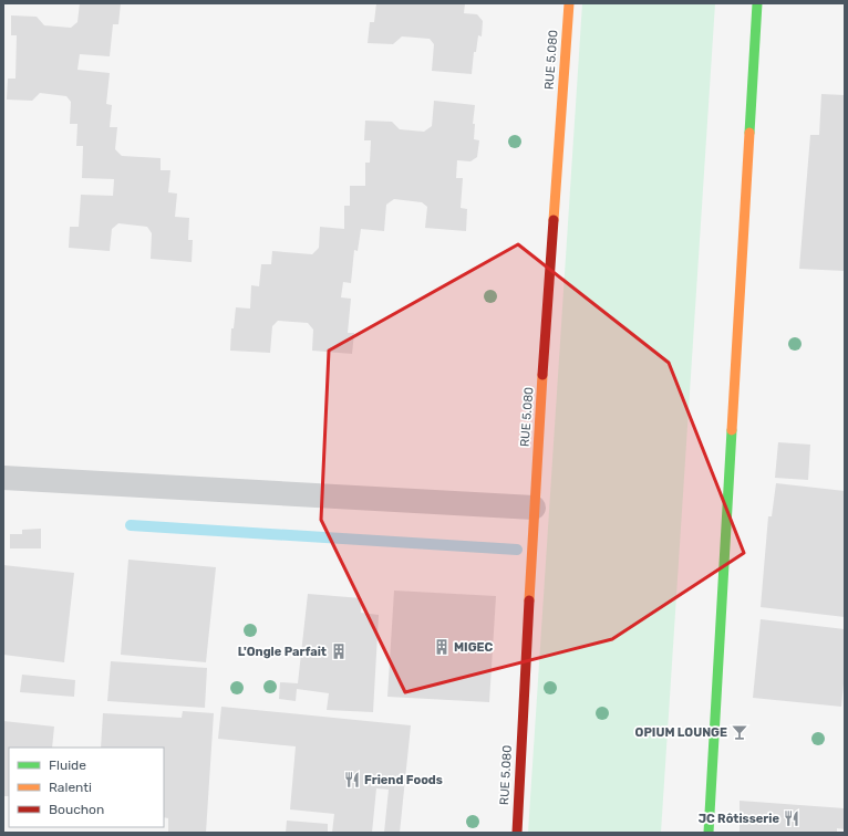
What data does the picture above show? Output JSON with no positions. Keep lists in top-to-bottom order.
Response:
{
  "streets": {
    "main road": ["RUE 5.080"]
  },
  "places": {
    "building": ["MIGEC", "L'Ongle Parfait"],
    "bar": ["OPIUM LOUNGE"],
    "restaurant": ["Friend Foods", "JC Rôtisserie"]
  },
  "legend": ["Fluide", "Ralenti", "Bouchon"]
}
